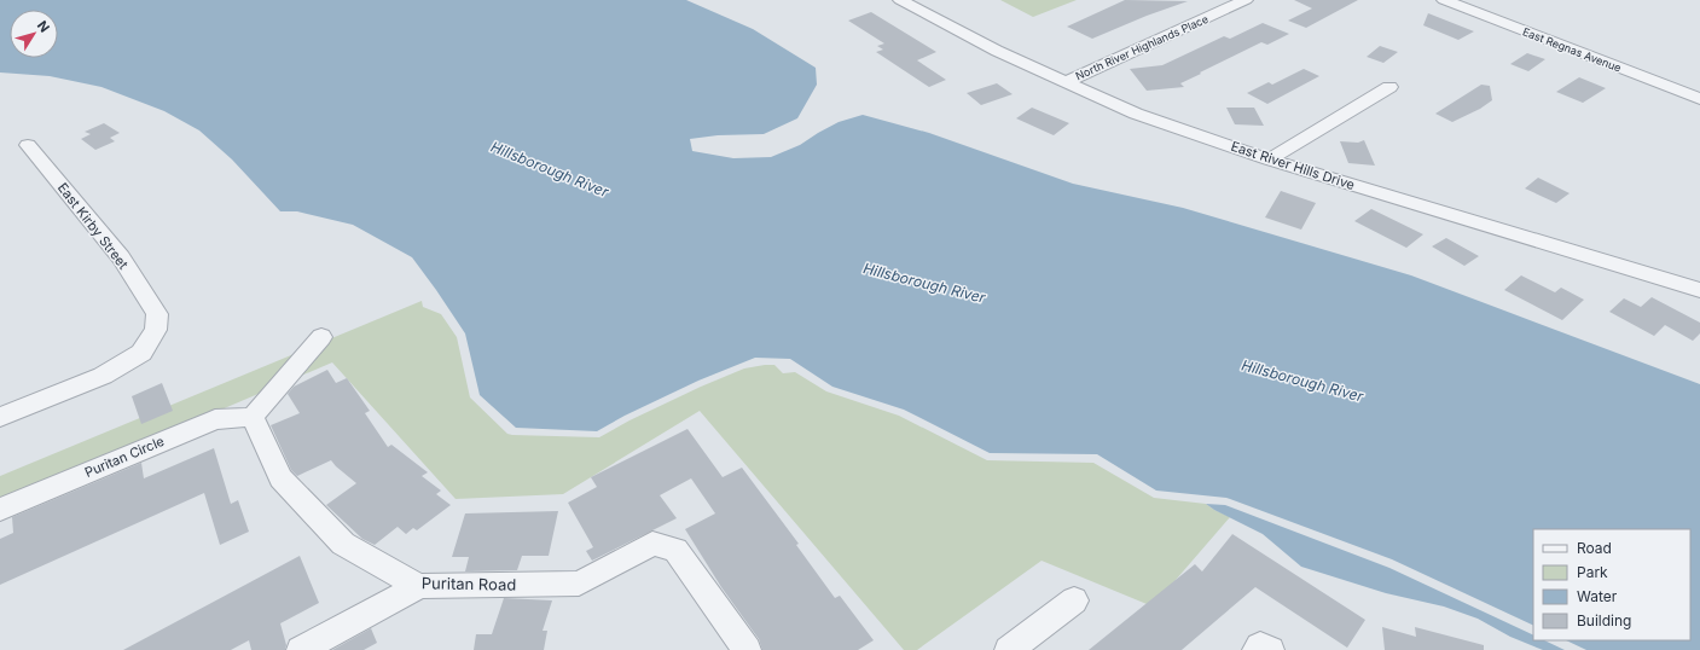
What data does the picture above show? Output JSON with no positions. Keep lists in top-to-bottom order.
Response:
{
  "streets": {
    "street": [
      "North River Highlands Place",
      "East Regnas Avenue",
      "East River Hills Drive",
      "East Kirby Street",
      "Puritan Circle",
      "Puritan Road"
    ]
  },
  "crossings": [
    ["North River Highlands Place", "East River Hills Drive"],
    ["Puritan Circle", "Puritan Road"]
  ],
  "water": ["Hillsborough River"],
  "legend": [
    "Road",
    "Park",
    "Water",
    "Building"
  ],
  "north": "top right"
}
